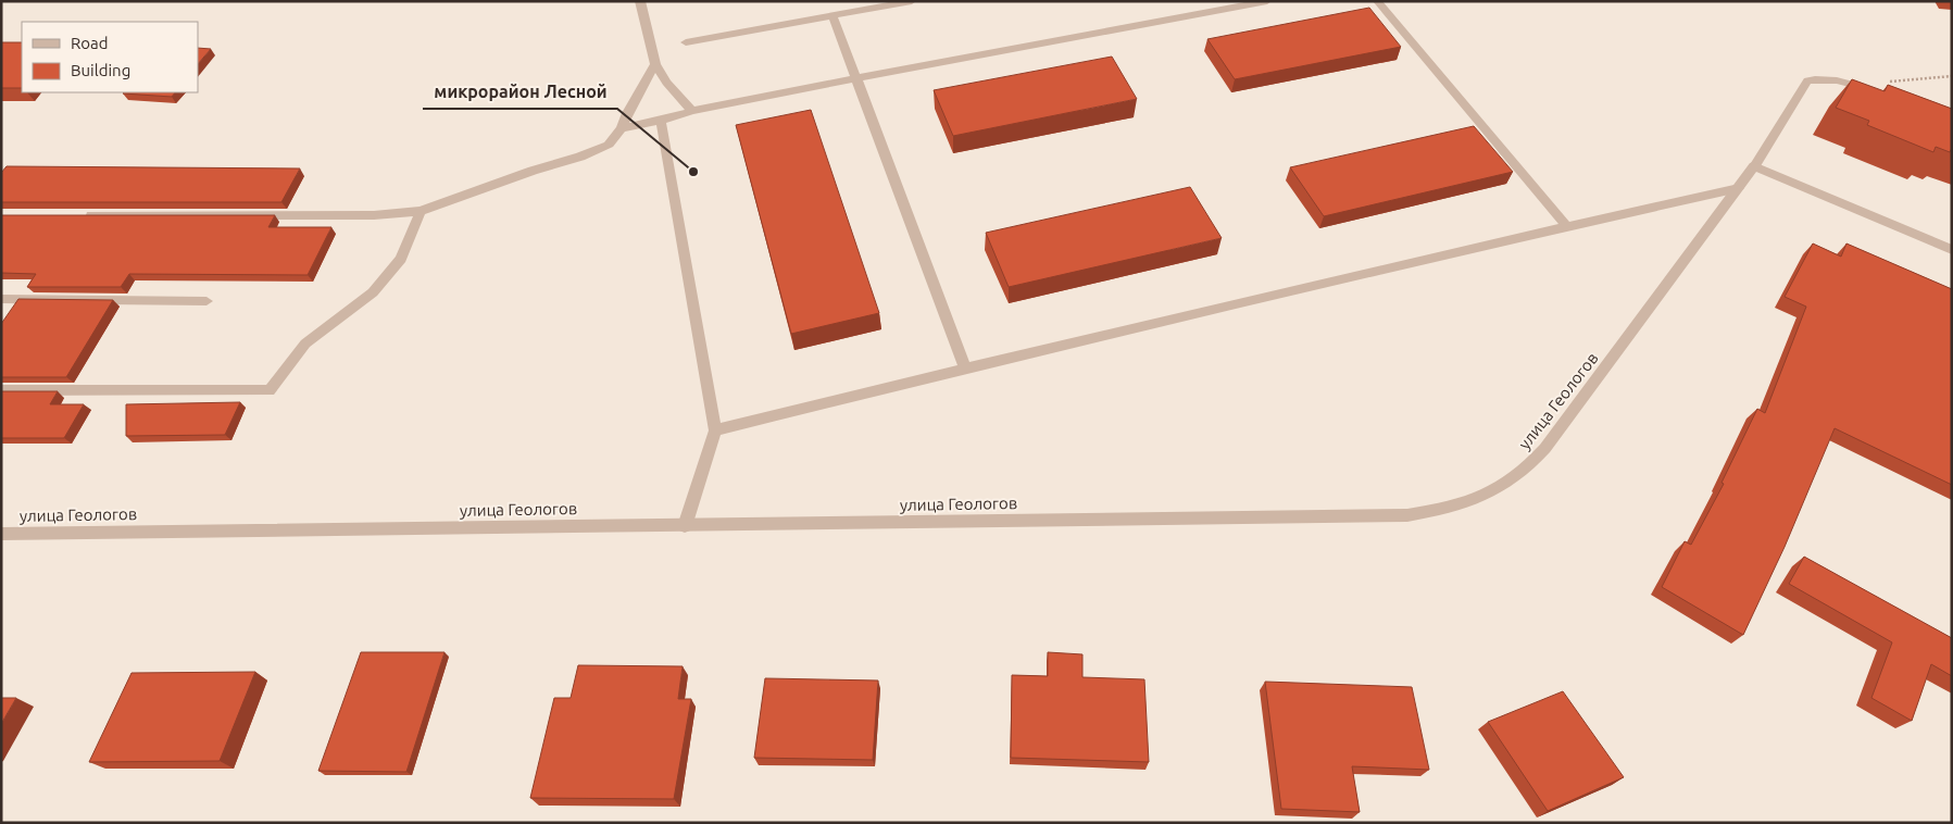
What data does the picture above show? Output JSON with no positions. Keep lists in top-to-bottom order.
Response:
{
  "streets": {
    "street": ["улица Геологов"]
  },
  "places": ["микрорайон Лесной"],
  "legend": ["Road", "Building"]
}
